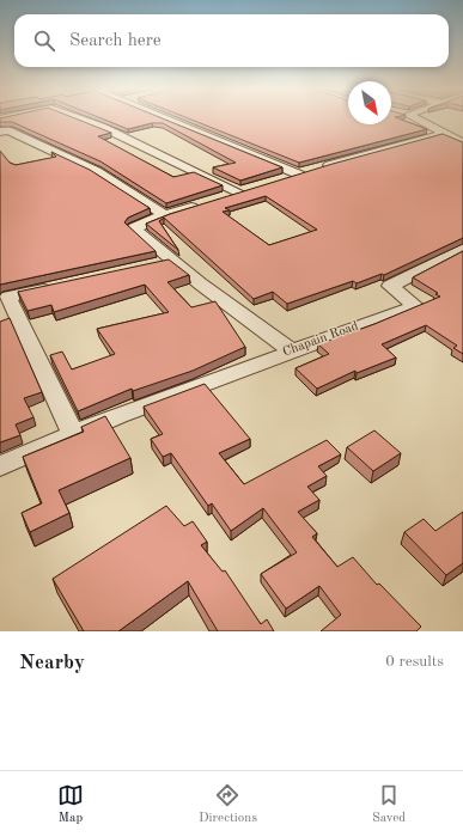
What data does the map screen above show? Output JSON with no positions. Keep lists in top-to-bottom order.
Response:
{
  "streets": {
    "street": ["Chapain Road"]
  },
  "north": "bottom right",
  "page": {
    "search": "Search here",
    "heading": ["Nearby", "0 results"],
    "nav": ["Map", "Directions", "Saved"]
  }
}
